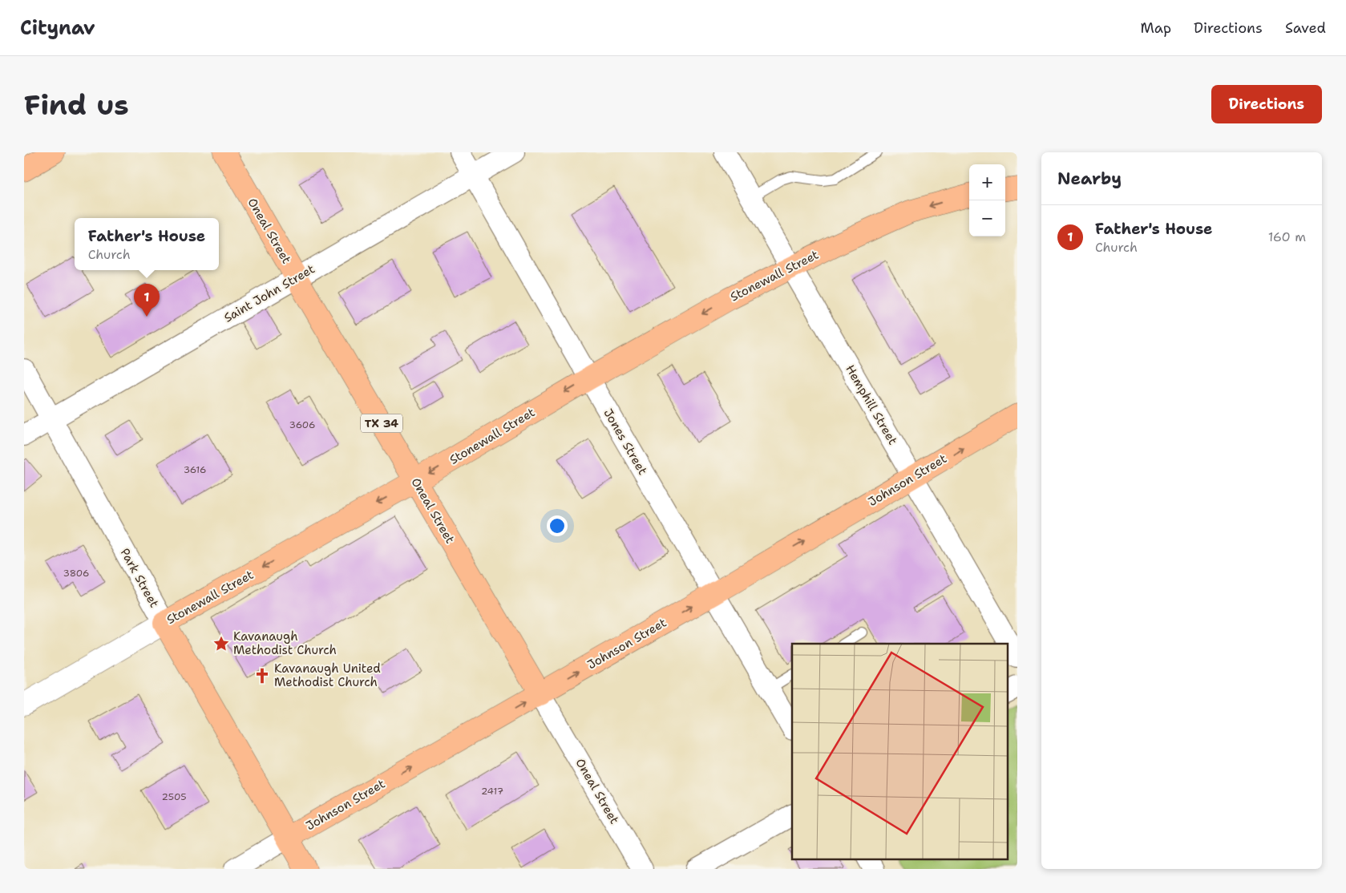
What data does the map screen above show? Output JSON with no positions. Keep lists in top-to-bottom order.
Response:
{
  "streets": {
    "main road": [
      "Oneal Street",
      "Stonewall Street",
      "TX 34",
      "Johnson Street",
      "Park Street"
    ],
    "street": ["Saint John Street", "Hemphill Street", "Jones Street"]
  },
  "crossings": [
    ["Oneal Street", "Stonewall Street"],
    ["Oneal Street", "Saint John Street"],
    ["Oneal Street", "Johnson Street"],
    ["Stonewall Street", "Hemphill Street"],
    ["Stonewall Street", "Jones Street"],
    ["Stonewall Street", "Park Street"],
    ["Saint John Street", "Jones Street"],
    ["Saint John Street", "Park Street"],
    ["Hemphill Street", "Johnson Street"],
    ["Jones Street", "Johnson Street"],
    ["Johnson Street", "Park Street"]
  ],
  "one_way": ["Stonewall Street", "Johnson Street"],
  "places": {
    "place": ["Kavanaugh Methodist Church"],
    "church": ["Kavanaugh United Methodist Church"]
  },
  "house_numbers": [
    "3606",
    "3616",
    "3806",
    "2417",
    "2505"
  ],
  "page": {
    "header": "Citynav",
    "nav": ["Map", "Directions", "Saved"],
    "buttons": "Directions",
    "title": "Find us",
    "heading": "Nearby",
    "map_buttons": ["+", "−"],
    "list": [
      {
        "mark": "1",
        "name": "Father's House",
        "note": "Church",
        "value": "160 m"
      }
    ],
    "popup": ["Father's House", "Church"],
    "pins": "1"
  }
}
